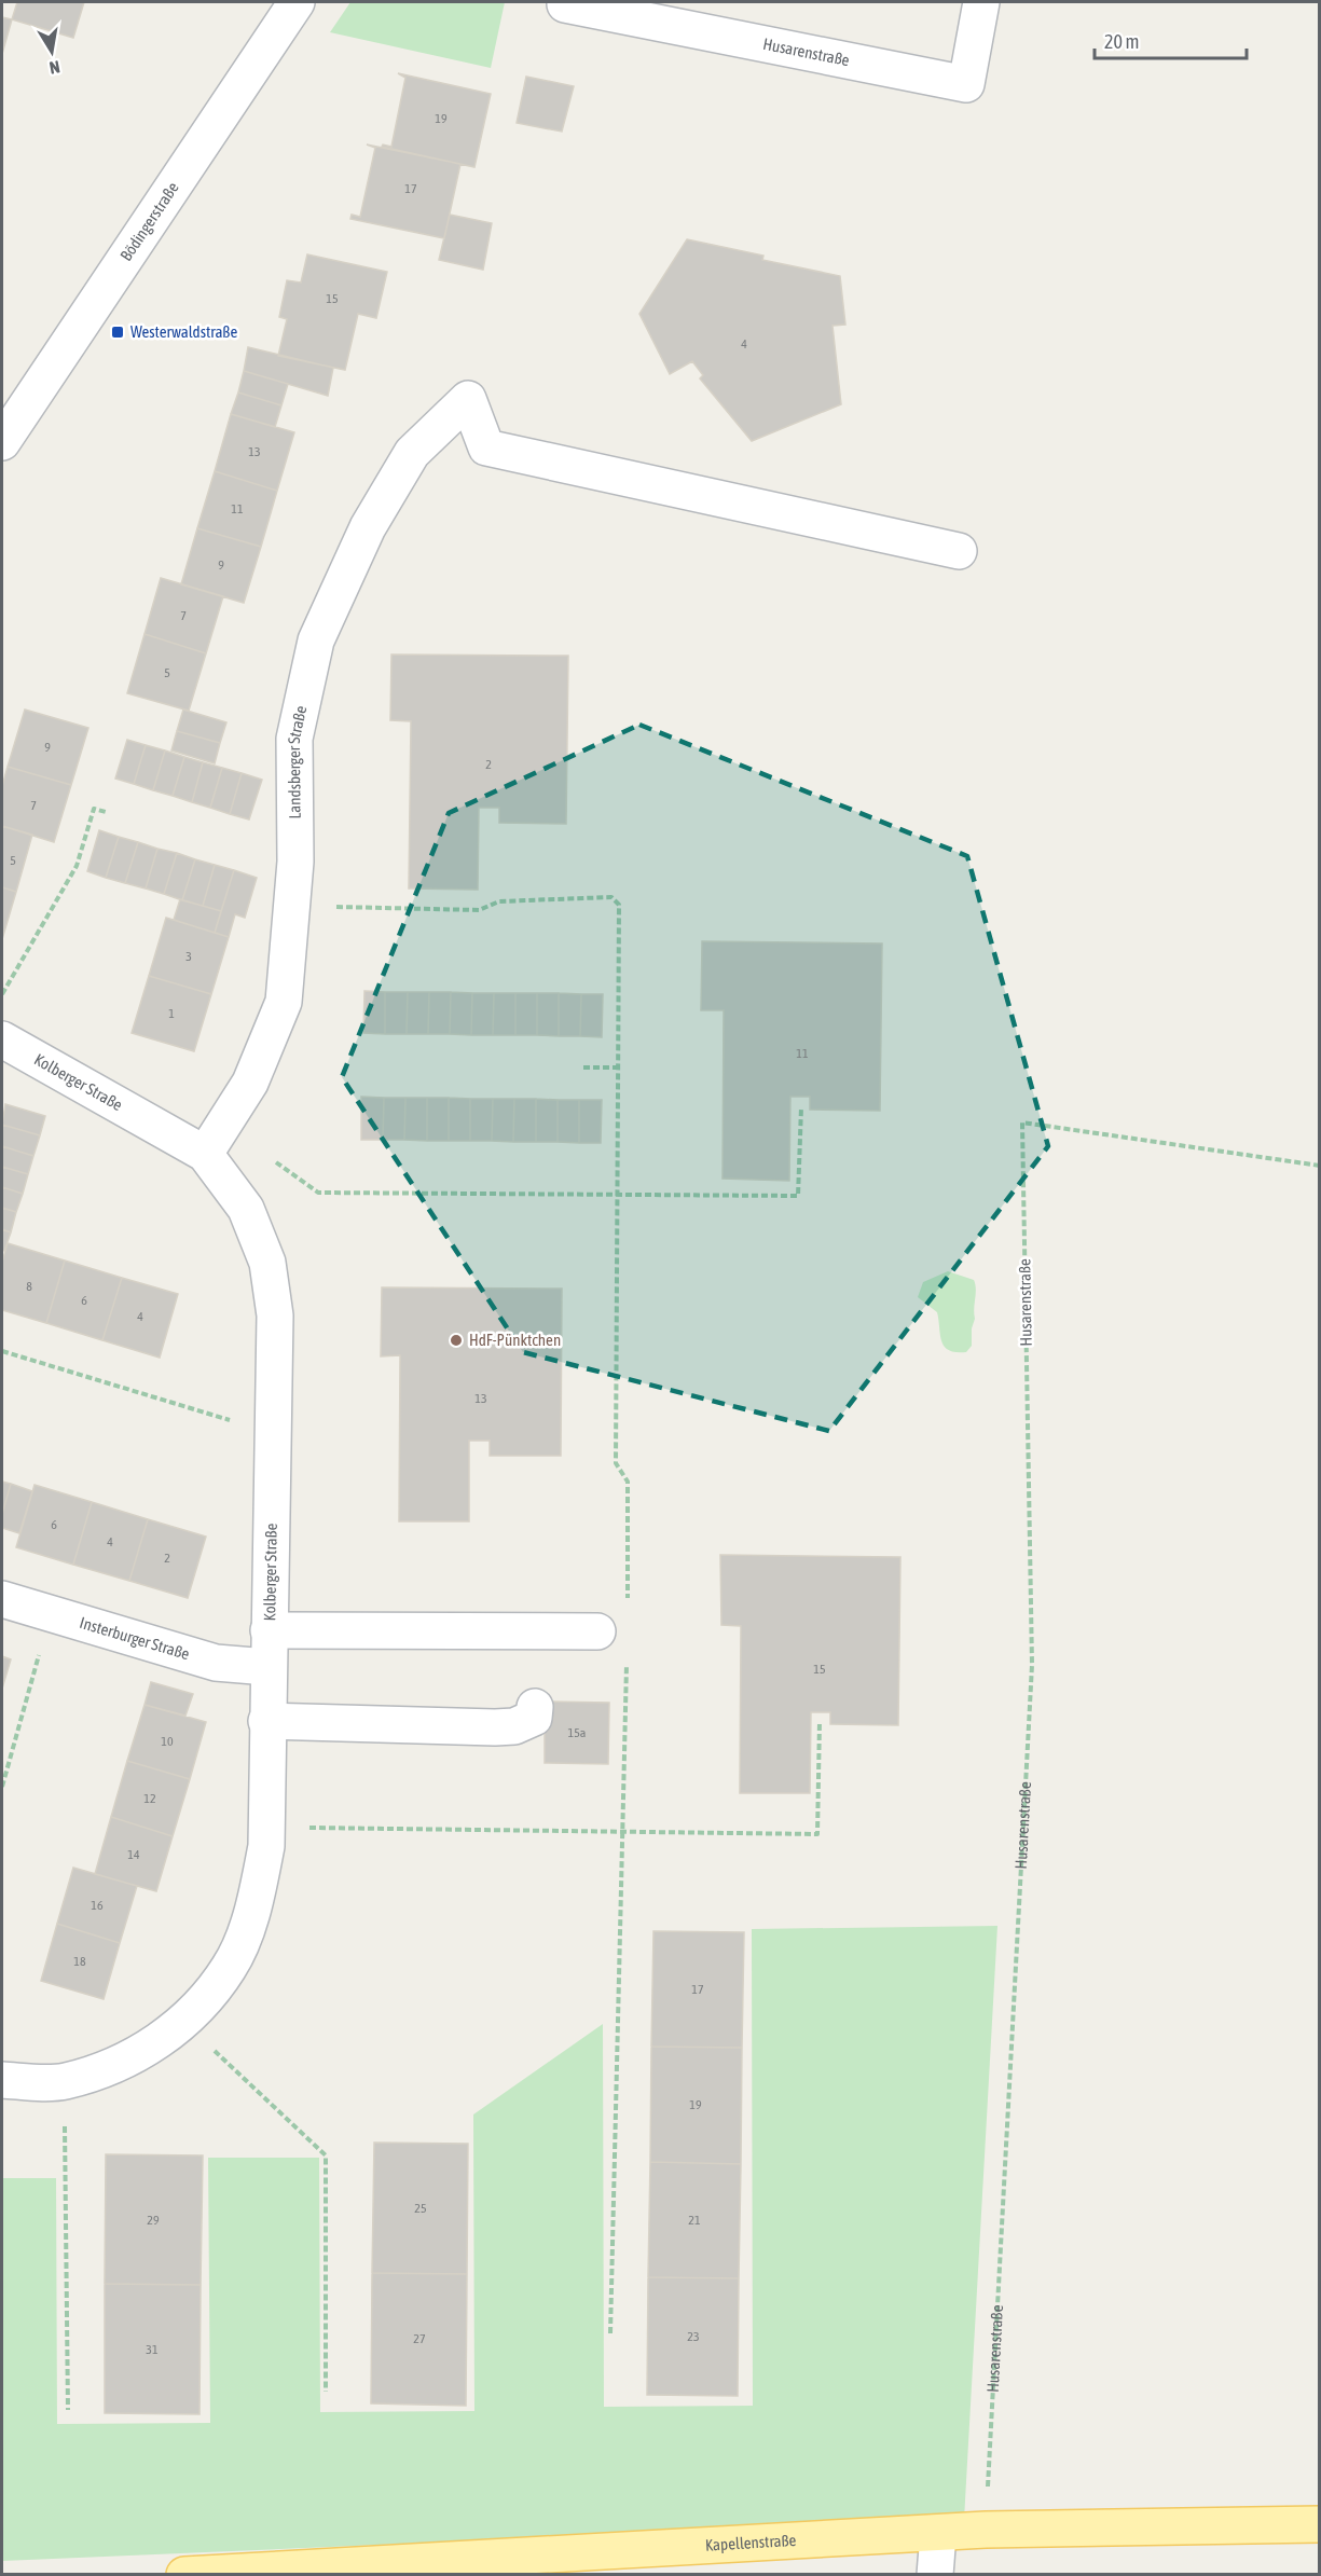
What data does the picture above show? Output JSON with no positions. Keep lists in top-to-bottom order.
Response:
{
  "streets": {
    "main road": ["Kapellenstraße"],
    "street": [
      "Husarenstraße",
      "Bödingerstraße",
      "Landsberger Straße",
      "Kolberger Straße",
      "Insterburger Straße"
    ]
  },
  "crossings": [
    ["Husarenstraße", "Kapellenstraße"],
    ["Landsberger Straße", "Kolberger Straße"],
    ["Kolberger Straße", "Insterburger Straße"]
  ],
  "places": {
    "transit": ["Westerwaldstraße"],
    "other": ["HdF-Pünktchen"]
  },
  "house_numbers": [
    "19",
    "17",
    "15",
    "4",
    "13",
    "11",
    "9",
    "7",
    "5",
    "9",
    "2",
    "7",
    "5",
    "3",
    "1",
    "11",
    "8",
    "6",
    "4",
    "13",
    "6",
    "4",
    "2",
    "15",
    "15a",
    "10",
    "12",
    "14",
    "16",
    "18",
    "17",
    "19",
    "25",
    "29",
    "21",
    "23",
    "27",
    "31"
  ],
  "scale_bar": "20 m",
  "north": "bottom"
}
